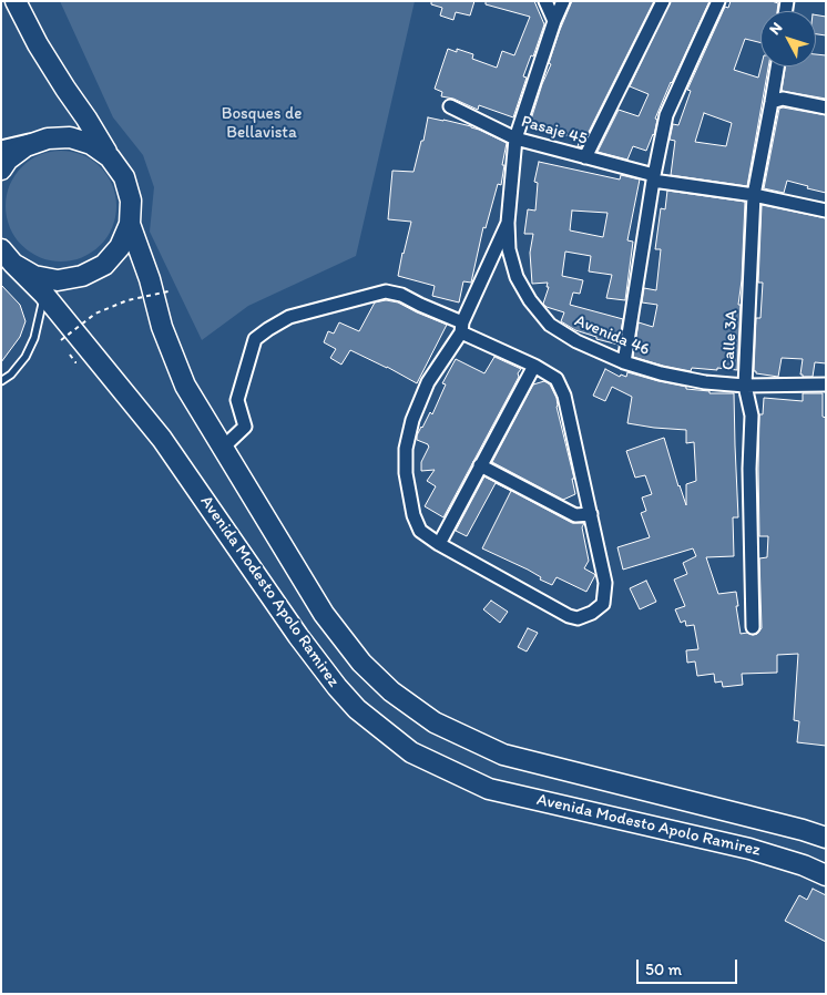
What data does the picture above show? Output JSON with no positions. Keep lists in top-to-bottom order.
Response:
{
  "streets": {
    "main road": ["Avenida Modesto Apolo Ramirez"],
    "street": ["Pasaje 45", "Avenida 46", "Calle 3A"]
  },
  "crossings": [
    ["Pasaje 45", "Avenida 46"],
    ["Pasaje 45", "Calle 3A"],
    ["Avenida 46", "Calle 3A"]
  ],
  "parks": ["Bosques de Bellavista"],
  "scale_bar": "50 m",
  "north": "top left"
}
